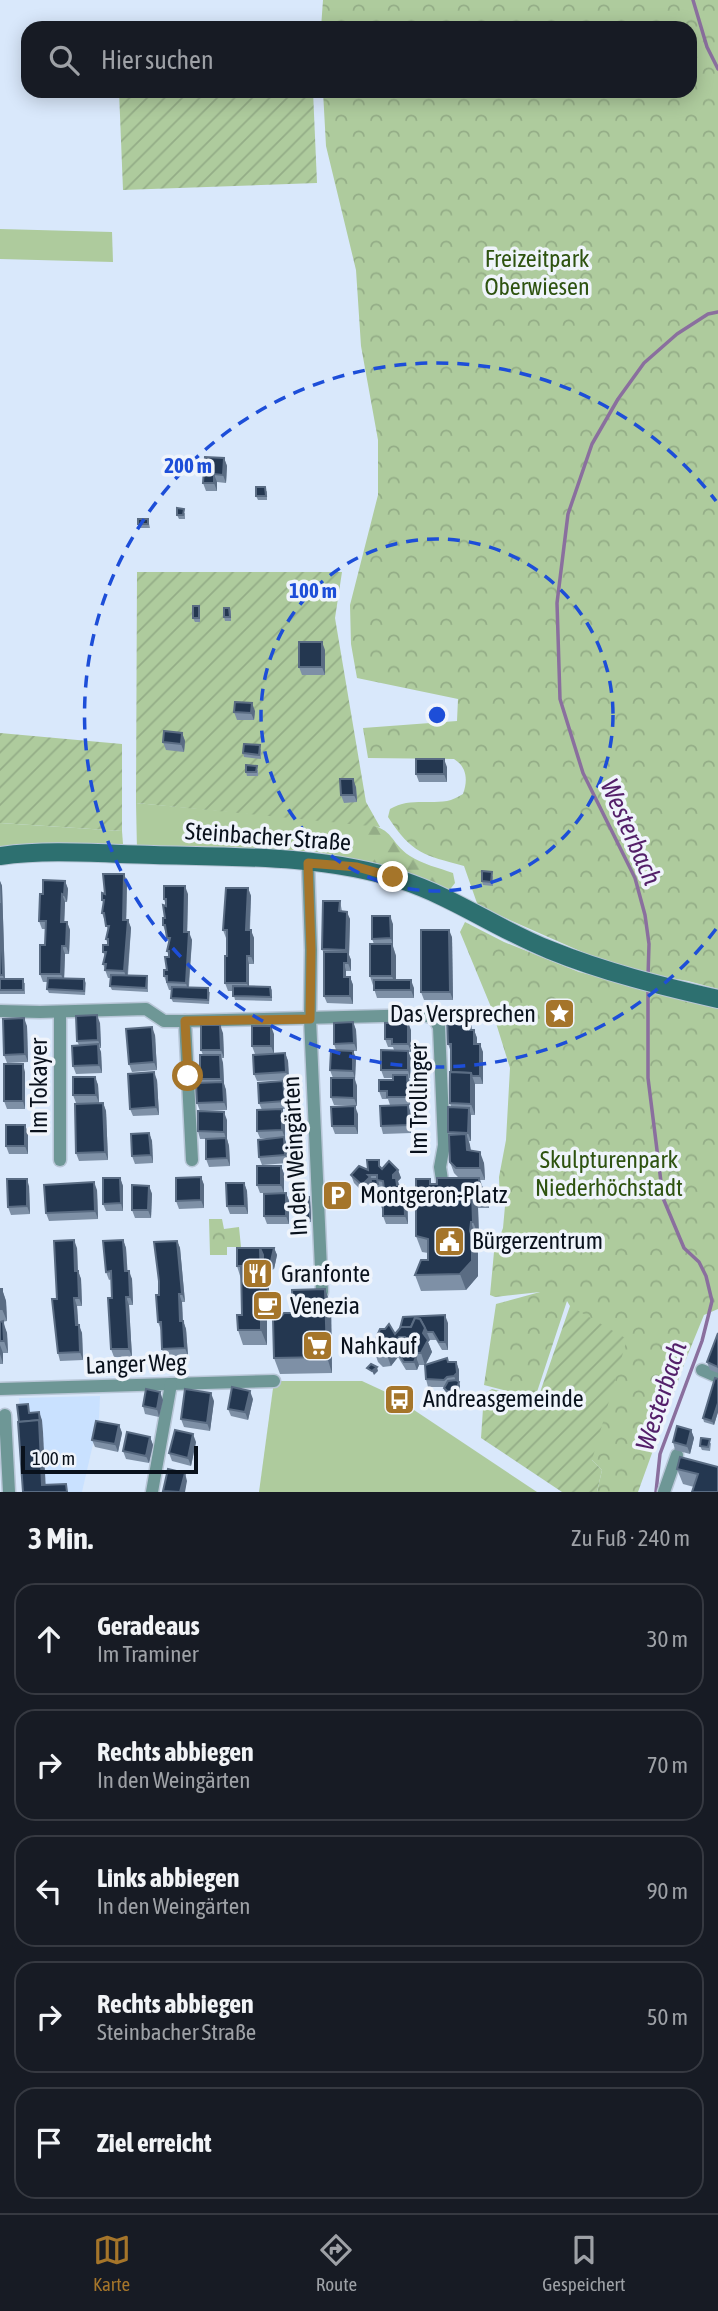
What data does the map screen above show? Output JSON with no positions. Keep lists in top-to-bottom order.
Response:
{
  "streets": {
    "main road": ["Steinbacher Straße"],
    "street": [
      "Im Tokayer",
      "Im Trollinger",
      "In den Weingärten",
      "Langer Weg"
    ]
  },
  "crossings": [
    ["Steinbacher Straße", "In den Weingärten"],
    ["Im Trollinger", "In den Weingärten"]
  ],
  "water": ["Westerbach"],
  "parks": ["Freizeitpark Oberwiesen", "Skulpturenpark Niederhöchstadt"],
  "places": {
    "place": ["Das Versprechen"],
    "parking": ["Montgeron-Platz"],
    "public building": ["Bürgerzentrum"],
    "restaurant": ["Granfonte"],
    "cafe": ["Venezia"],
    "supermarket": ["Nahkauf"],
    "bus stop": ["Andreasgemeinde"]
  },
  "scale_bar": "100 m",
  "page": {
    "search": "Hier suchen",
    "scale": "100 m",
    "heading": ["3 Min.", "Zu Fuß · 240 m"],
    "list": [
      ["Geradeaus", "Im Traminer", "30 m"],
      ["Rechts abbiegen", "In den Weingärten", "70 m"],
      ["Links abbiegen", "In den Weingärten", "90 m"],
      ["Rechts abbiegen", "Steinbacher Straße", "50 m"],
      "Ziel erreicht"
    ],
    "nav": ["Karte", "Route", "Gespeichert"]
  },
  "rings": ["200 m", "100 m"]
}
